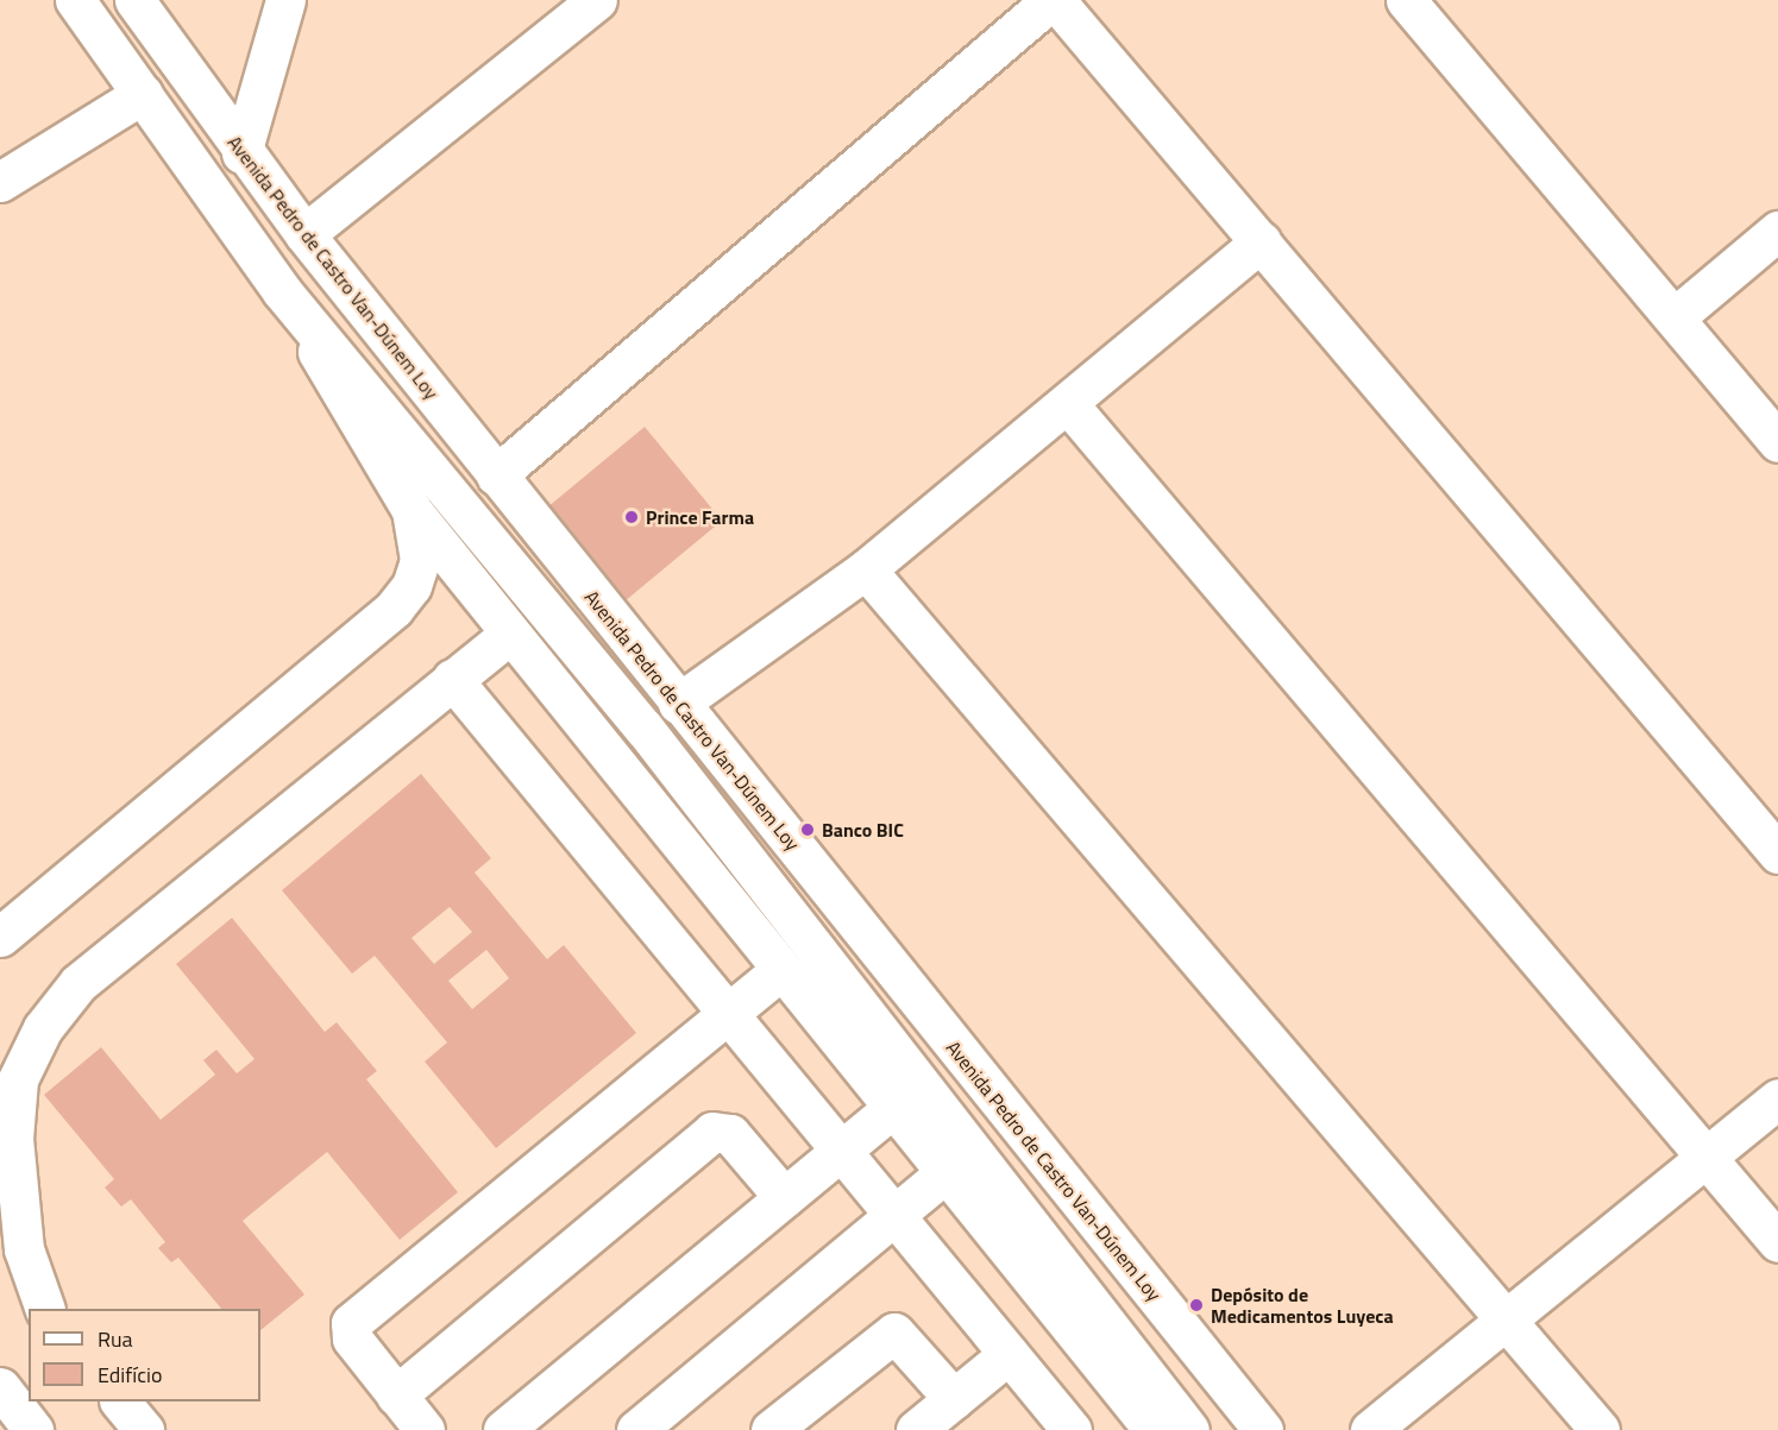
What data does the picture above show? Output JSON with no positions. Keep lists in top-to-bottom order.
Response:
{
  "streets": {
    "main road": ["Avenida Pedro de Castro Van-Dúnem Loy"]
  },
  "places": ["Prince Farma", "Banco BIC", "Depósito de Medicamentos Luyeca"],
  "legend": ["Rua", "Edifício"]
}
